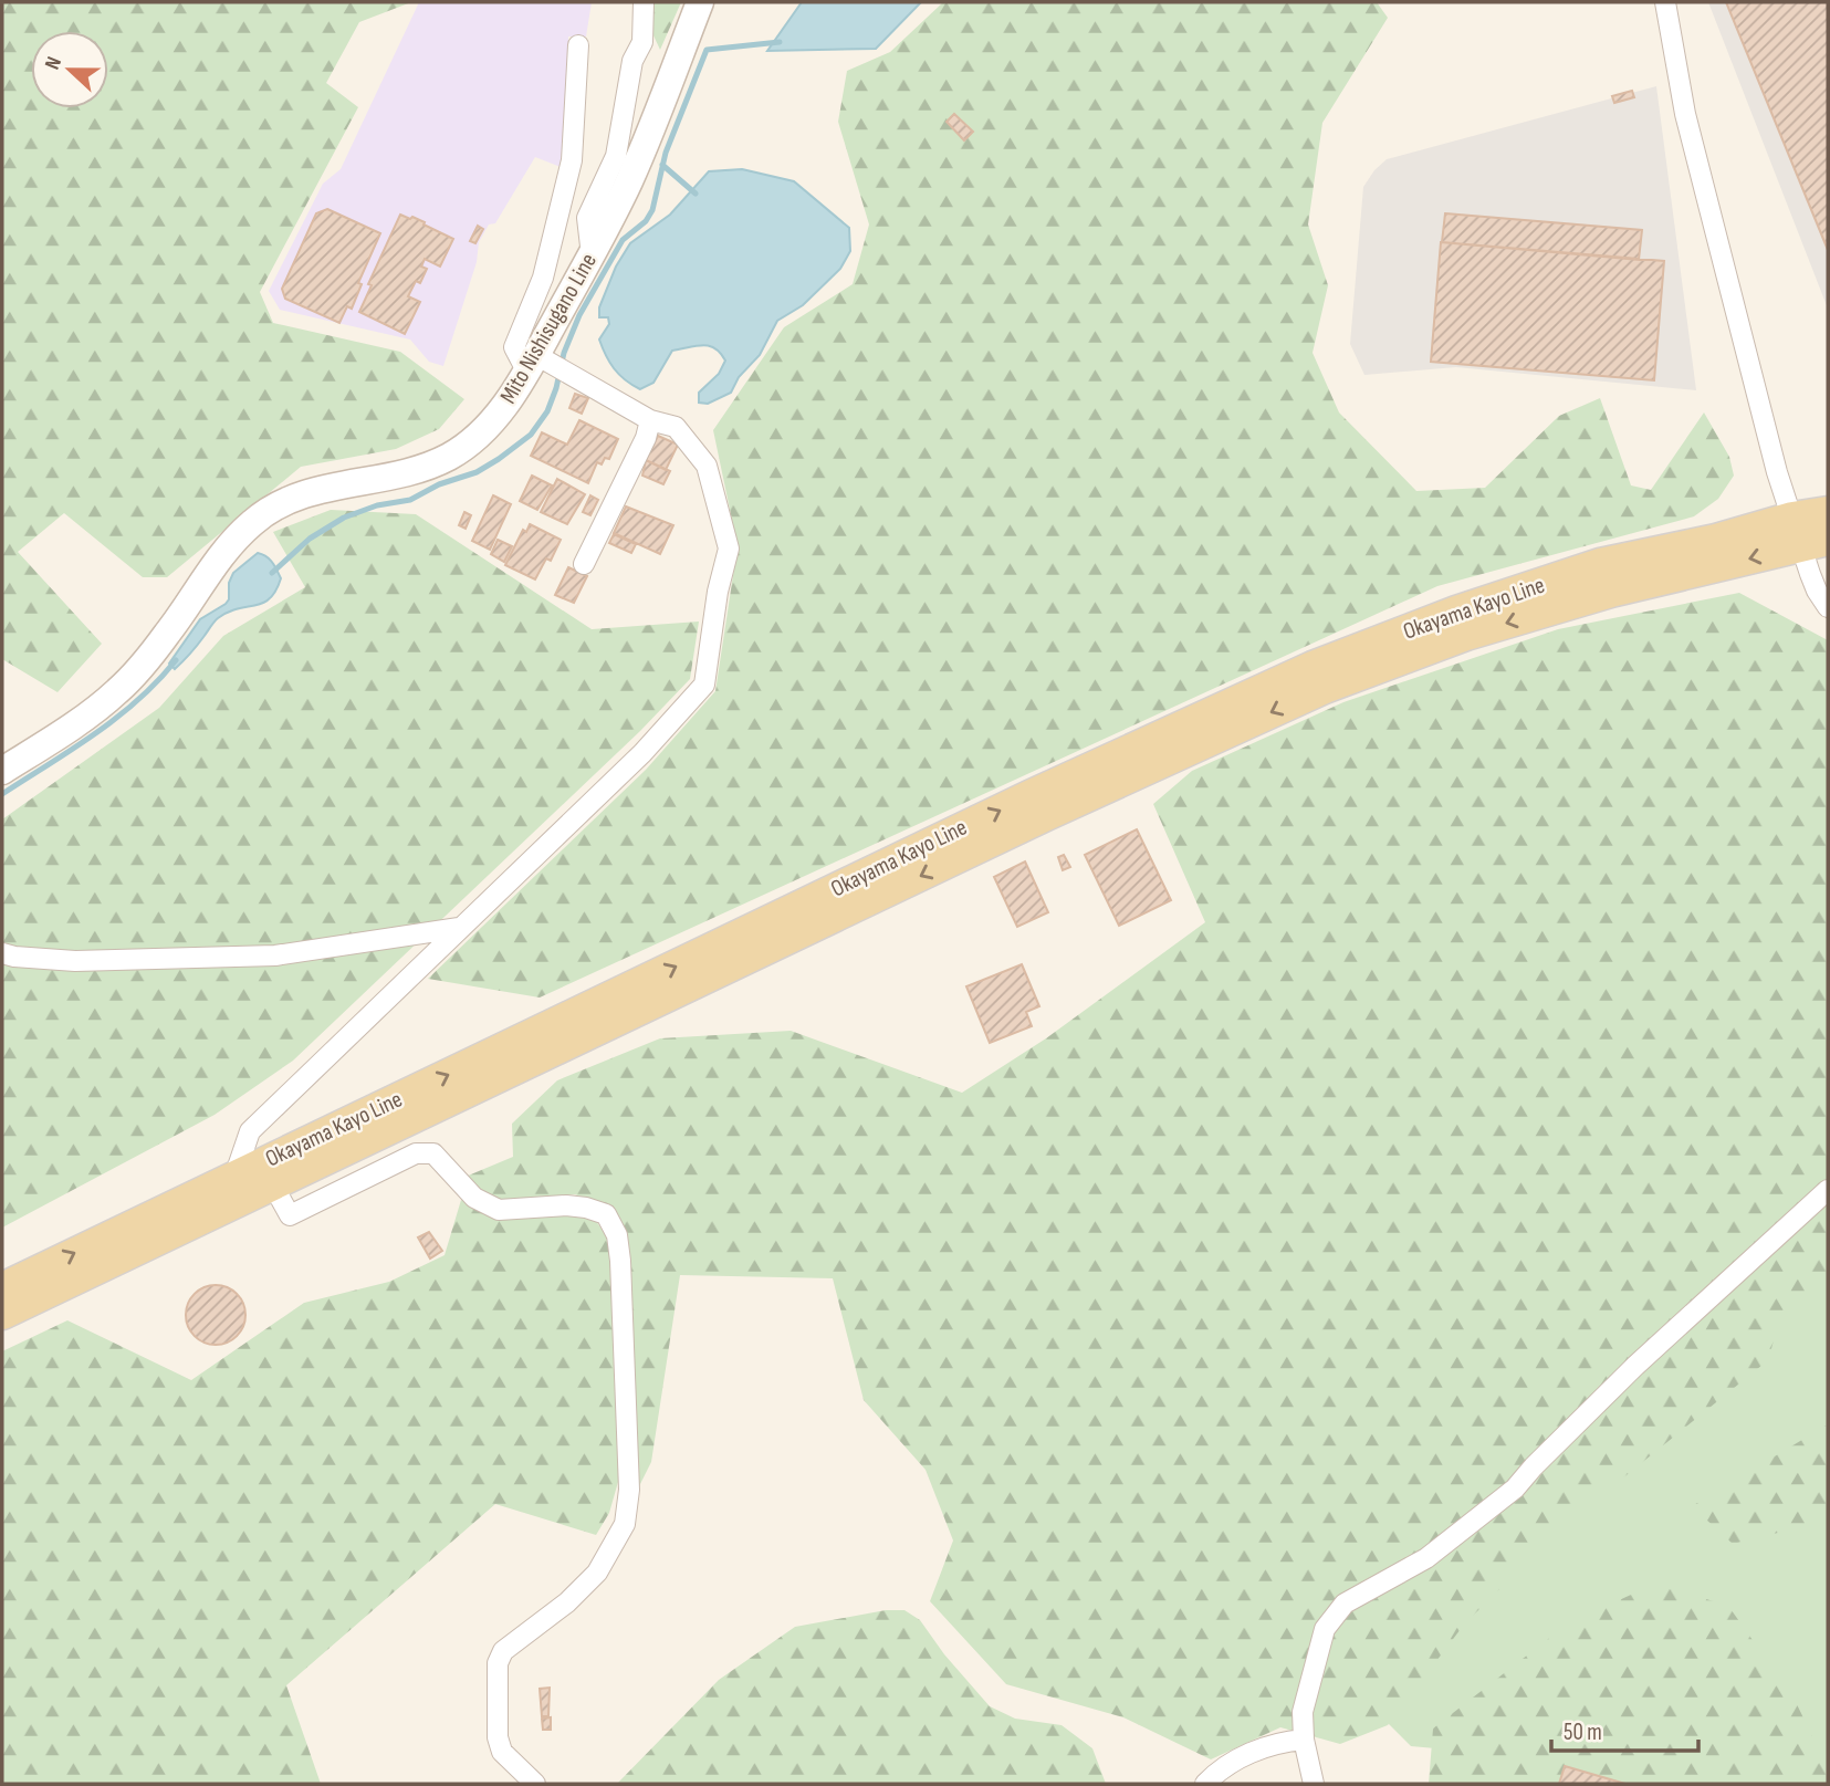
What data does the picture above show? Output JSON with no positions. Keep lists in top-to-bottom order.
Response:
{
  "streets": {
    "main road": ["Mito Nishisugano Line", "Okayama Kayo Line"]
  },
  "scale_bar": "50 m",
  "north": "left"
}
